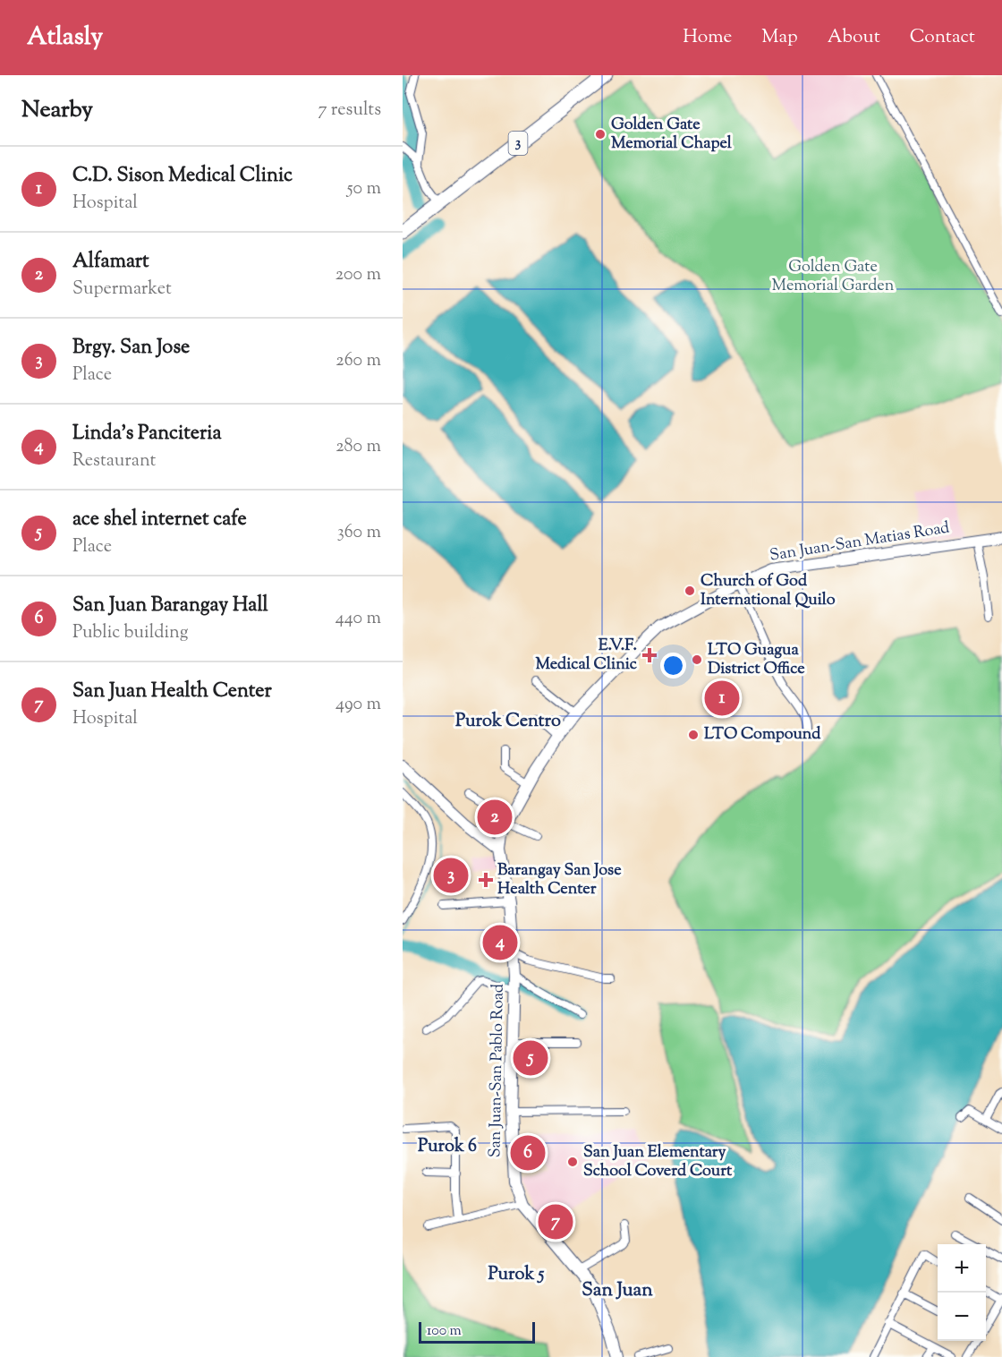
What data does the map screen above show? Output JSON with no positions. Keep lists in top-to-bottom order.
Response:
{
  "streets": {
    "highway": ["3"],
    "street": ["San Juan-San Matias Road", "San Juan-San Pablo Road"]
  },
  "crossings": [
    ["San Juan-San Matias Road", "San Juan-San Pablo Road"]
  ],
  "districts": [
    "Purok Centro",
    "Purok 6",
    "Purok 5",
    "San Juan"
  ],
  "parks": ["Golden Gate Memorial Garden"],
  "places": {
    "other": [
      "Golden Gate Memorial Chapel",
      "Church of God International Quilo",
      "LTO Guagua District Office",
      "LTO Compound",
      "San Juan Elementary School Coverd Court"
    ],
    "health": ["E.V.F. Medical Clinic", "Barangay San Jose Health Center"]
  },
  "scale_bar": "100 m",
  "page": {
    "header": "Atlasly",
    "nav": [
      "Home",
      "Map",
      "About",
      "Contact"
    ],
    "heading": ["Nearby", "7 results"],
    "list": [
      {
        "mark": "1",
        "name": "C.D. Sison Medical Clinic",
        "note": "Hospital",
        "value": "50 m"
      },
      {
        "mark": "2",
        "name": "Alfamart",
        "note": "Supermarket",
        "value": "200 m"
      },
      {
        "mark": "3",
        "name": "Brgy. San Jose",
        "note": "Place",
        "value": "260 m"
      },
      {
        "mark": "4",
        "name": "Linda's Panciteria",
        "note": "Restaurant",
        "value": "280 m"
      },
      {
        "mark": "5",
        "name": "ace shel internet cafe",
        "note": "Place",
        "value": "360 m"
      },
      {
        "mark": "6",
        "name": "San Juan Barangay Hall",
        "note": "Public building",
        "value": "440 m"
      },
      {
        "mark": "7",
        "name": "San Juan Health Center",
        "note": "Hospital",
        "value": "490 m"
      }
    ],
    "pins": [
      "1",
      "2",
      "3",
      "4",
      "5",
      "6",
      "7"
    ],
    "map_buttons": ["+", "−"],
    "scale": "100 m"
  }
}
